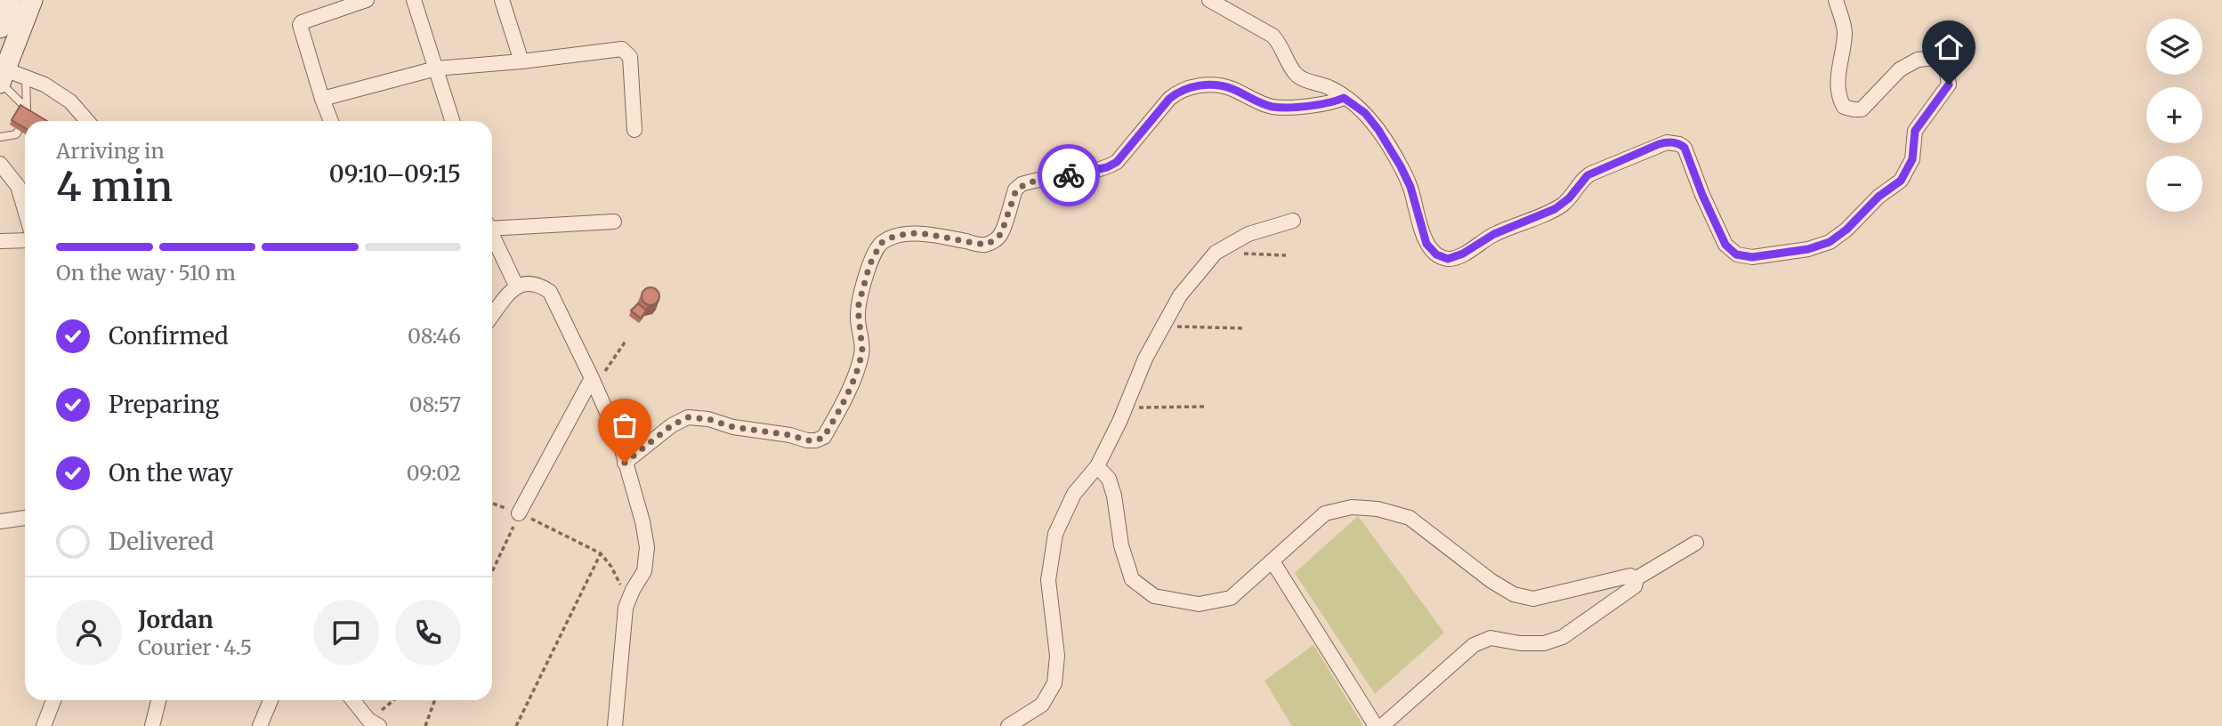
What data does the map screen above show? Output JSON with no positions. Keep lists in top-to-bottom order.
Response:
{
  "page": {
    "map_buttons": ["+", "−"],
    "heading": ["4 min", "Arriving in", "09:10–09:15"],
    "panel": ["Jordan", "Courier · 4.5"],
    "bar": "On the way · 510 m",
    "list": [
      ["Confirmed", "08:46"],
      ["Preparing", "08:57"],
      ["On the way", "09:02"],
      "Delivered"
    ]
  }
}
